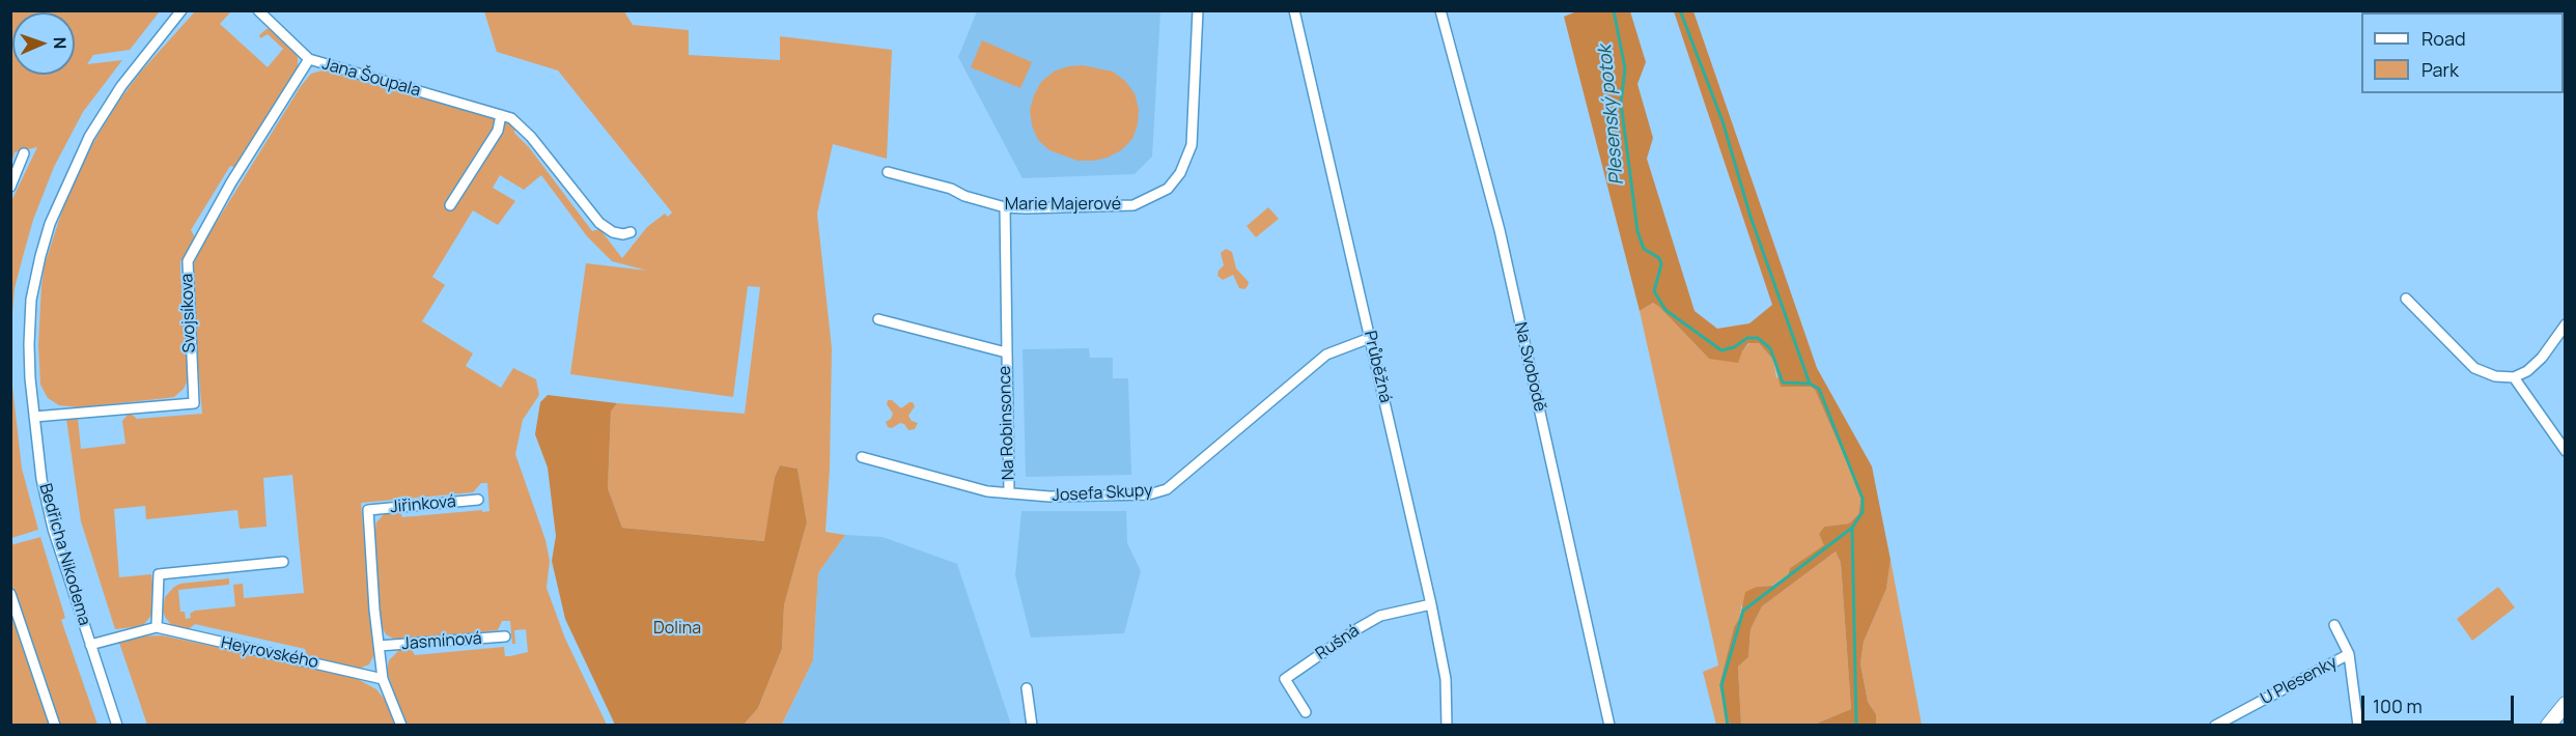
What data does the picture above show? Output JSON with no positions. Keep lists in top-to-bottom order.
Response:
{
  "streets": {
    "street": [
      "Jana Šoupala",
      "Marie Majerové",
      "Svojsíkova",
      "Průběžná",
      "Na Svobodě",
      "Na Robinsonce",
      "Josefa Skupy",
      "Jiřinková",
      "Bedřicha Nikodema",
      "Jasmínová",
      "Rušná",
      "Heyrovského",
      "U Plesenky"
    ]
  },
  "crossings": [
    ["Jana Šoupala", "Svojsíkova"],
    ["Marie Majerové", "Na Robinsonce"],
    ["Svojsíkova", "Bedřicha Nikodema"],
    ["Průběžná", "Josefa Skupy"],
    ["Průběžná", "Rušná"],
    ["Na Robinsonce", "Josefa Skupy"],
    ["Jiřinková", "Jasmínová"],
    ["Bedřicha Nikodema", "Heyrovského"]
  ],
  "water": ["Plesenský potok"],
  "parks": ["Dolina"],
  "legend": ["Road", "Park"],
  "scale_bar": "100 m",
  "north": "right"
}
